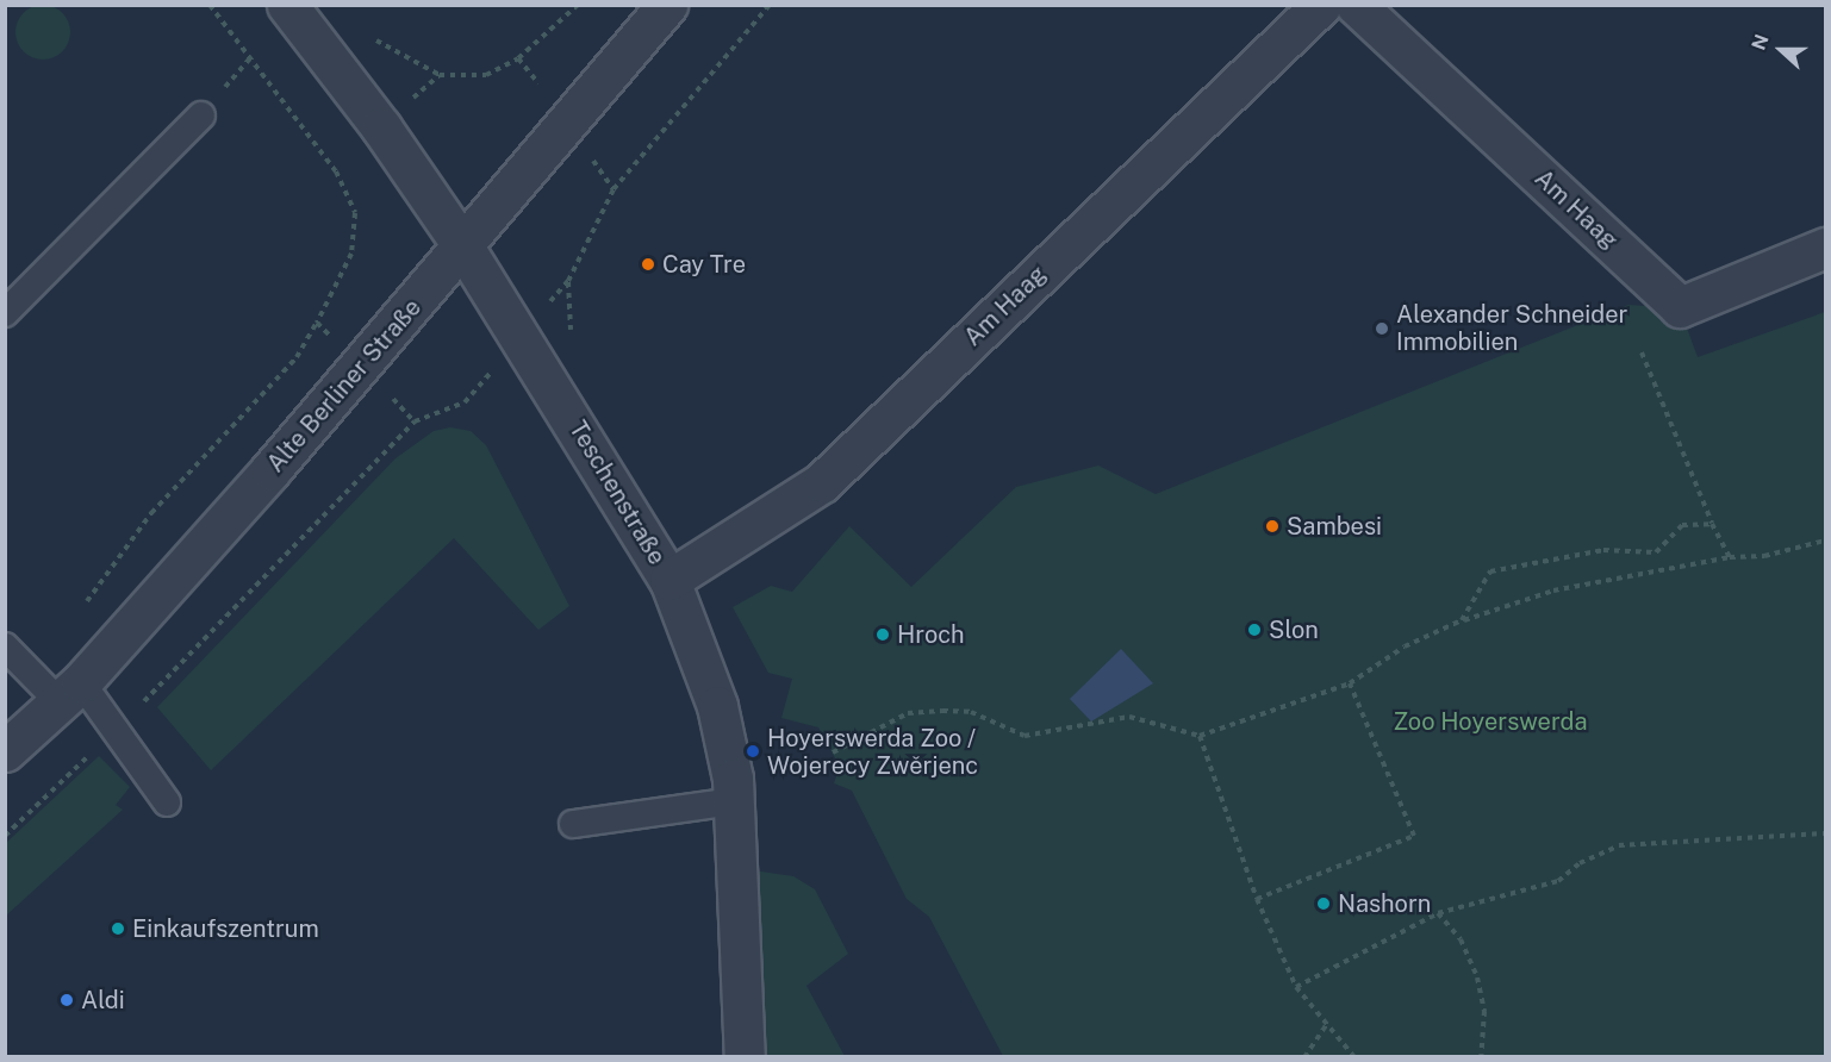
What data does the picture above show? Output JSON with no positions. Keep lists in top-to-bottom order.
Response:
{
  "streets": {
    "street": ["Am Haag", "Alte Berliner Straße", "Teschenstraße"]
  },
  "crossings": [
    ["Am Haag", "Teschenstraße"],
    ["Alte Berliner Straße", "Teschenstraße"]
  ],
  "parks": ["Zoo Hoyerswerda"],
  "places": [
    "Cay Tre",
    "Alexander Schneider Immobilien",
    "Sambesi",
    "Slon",
    "Hroch",
    "Hoyerswerda Zoo / Wojerecy Zwěrjenc",
    "Nashorn",
    "Einkaufszentrum",
    "Aldi"
  ],
  "north": "left"
}
